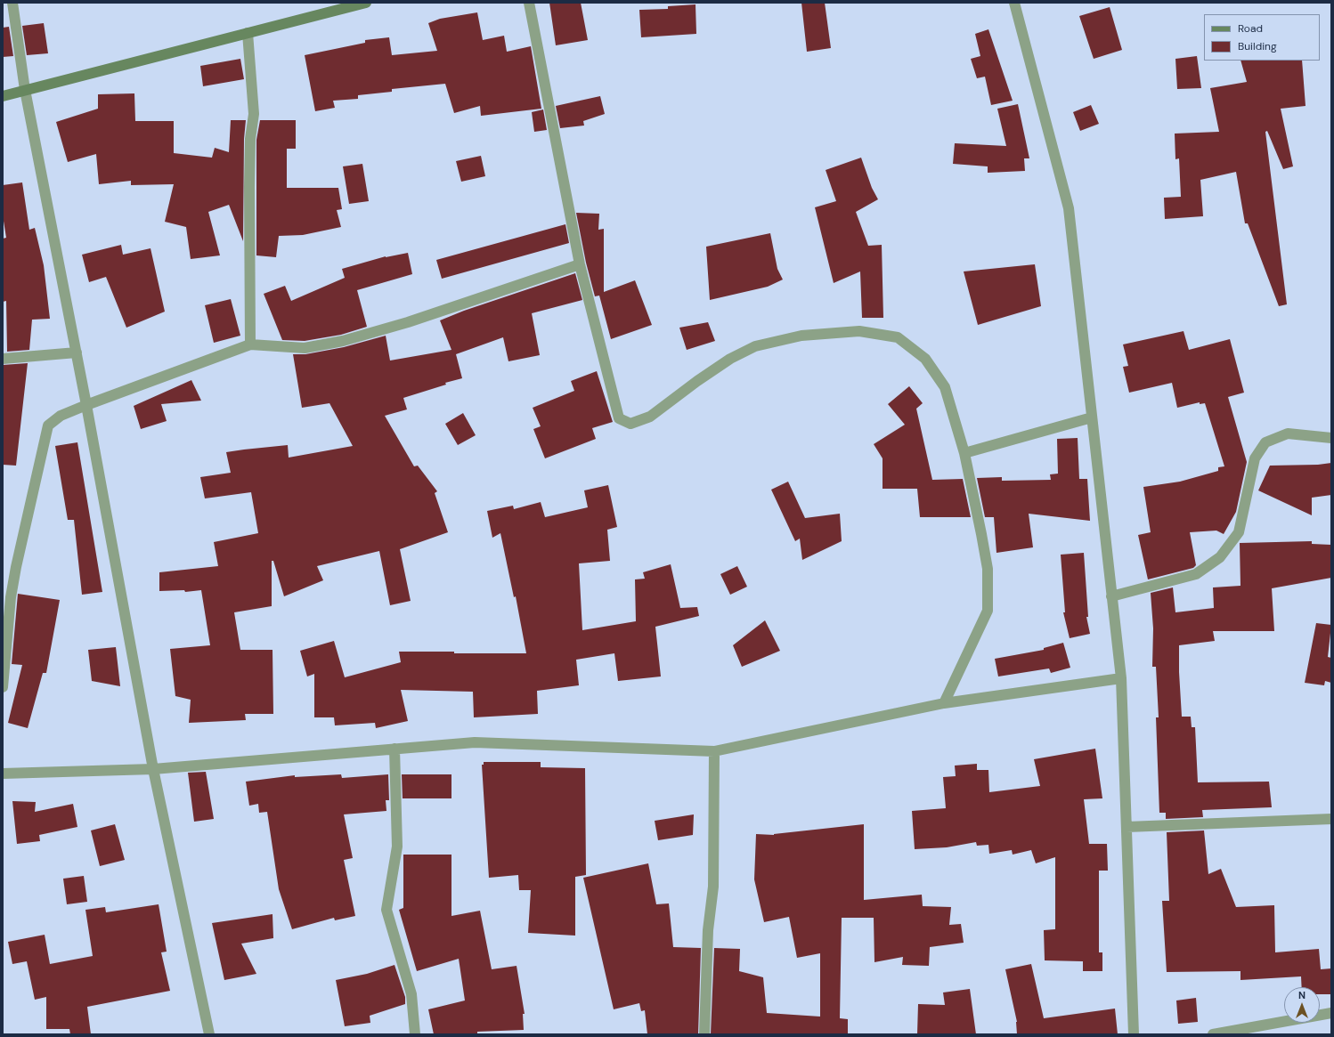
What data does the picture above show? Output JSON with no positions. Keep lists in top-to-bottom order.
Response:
{
  "legend": ["Road", "Building"],
  "north": "top"
}
